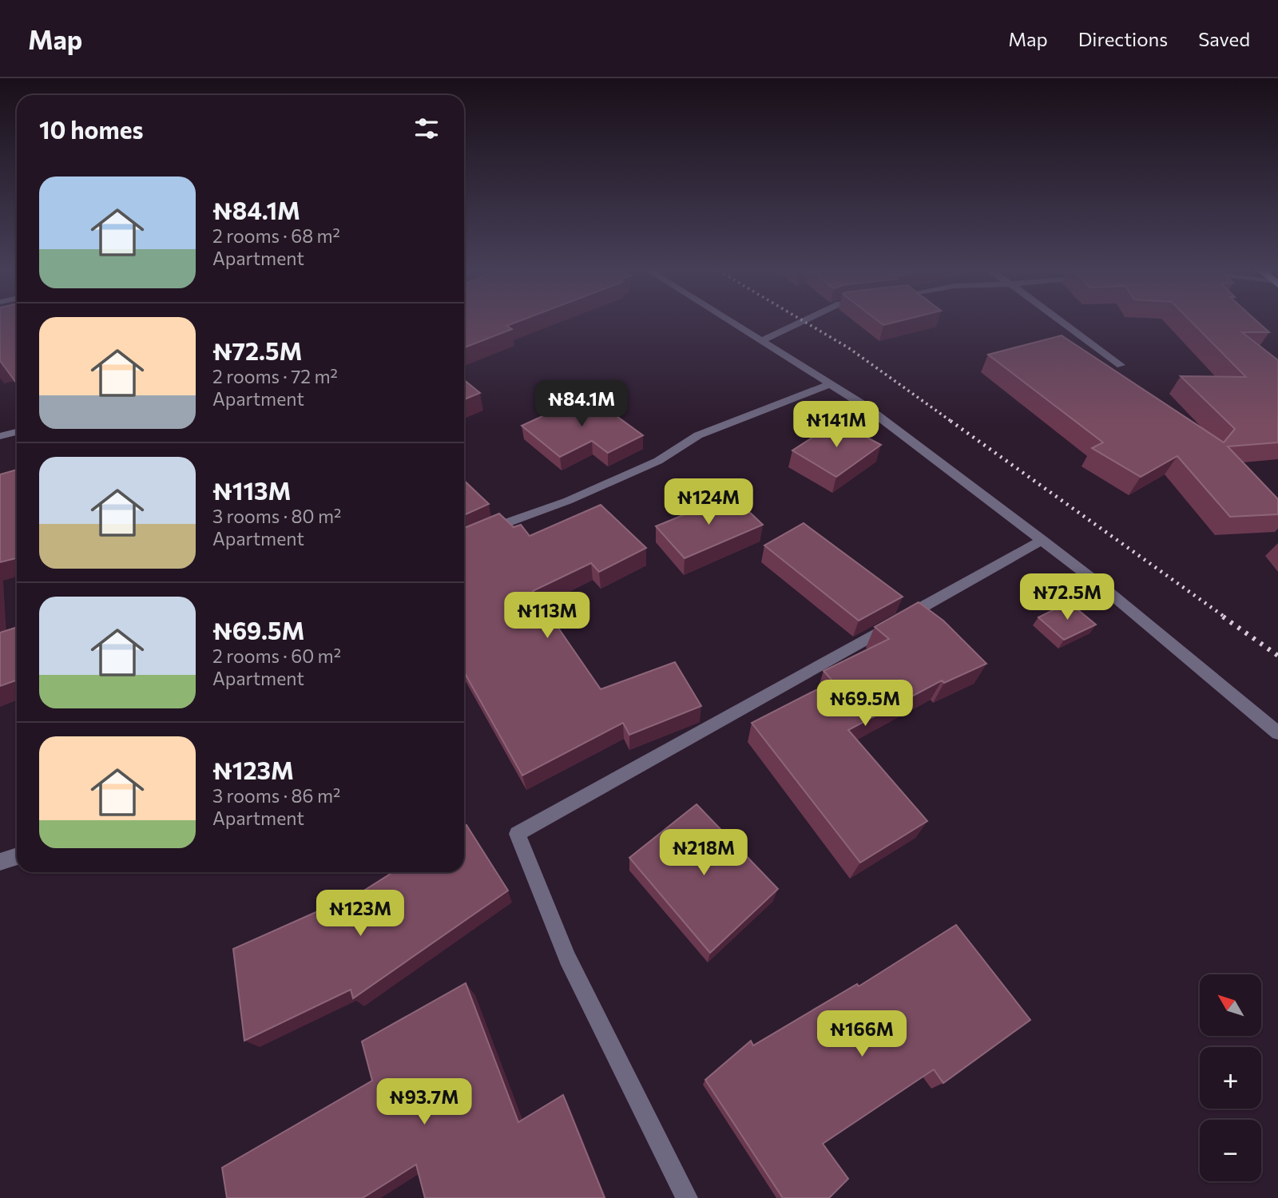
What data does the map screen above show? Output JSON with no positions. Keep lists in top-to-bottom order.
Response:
{
  "north": "top left",
  "page": {
    "header": "Map",
    "nav": ["Map", "Directions", "Saved"],
    "heading": "10 homes",
    "list": [
      {
        "name": "₦84.1M",
        "note": "2 rooms · 68 m² · Apartment"
      },
      {
        "name": "₦72.5M",
        "note": "2 rooms · 72 m² · Apartment"
      },
      {
        "name": "₦113M",
        "note": "3 rooms · 80 m² · Apartment"
      },
      {
        "name": "₦69.5M",
        "note": "2 rooms · 60 m² · Apartment"
      },
      {
        "name": "₦123M",
        "note": "3 rooms · 86 m² · Apartment"
      }
    ],
    "price": [
      "₦84.1M",
      "₦141M",
      "₦124M",
      "₦72.5M",
      "₦113M",
      "₦69.5M",
      "₦218M",
      "₦123M",
      "₦166M",
      "₦93.7M"
    ],
    "map_buttons": ["+", "−"]
  }
}
